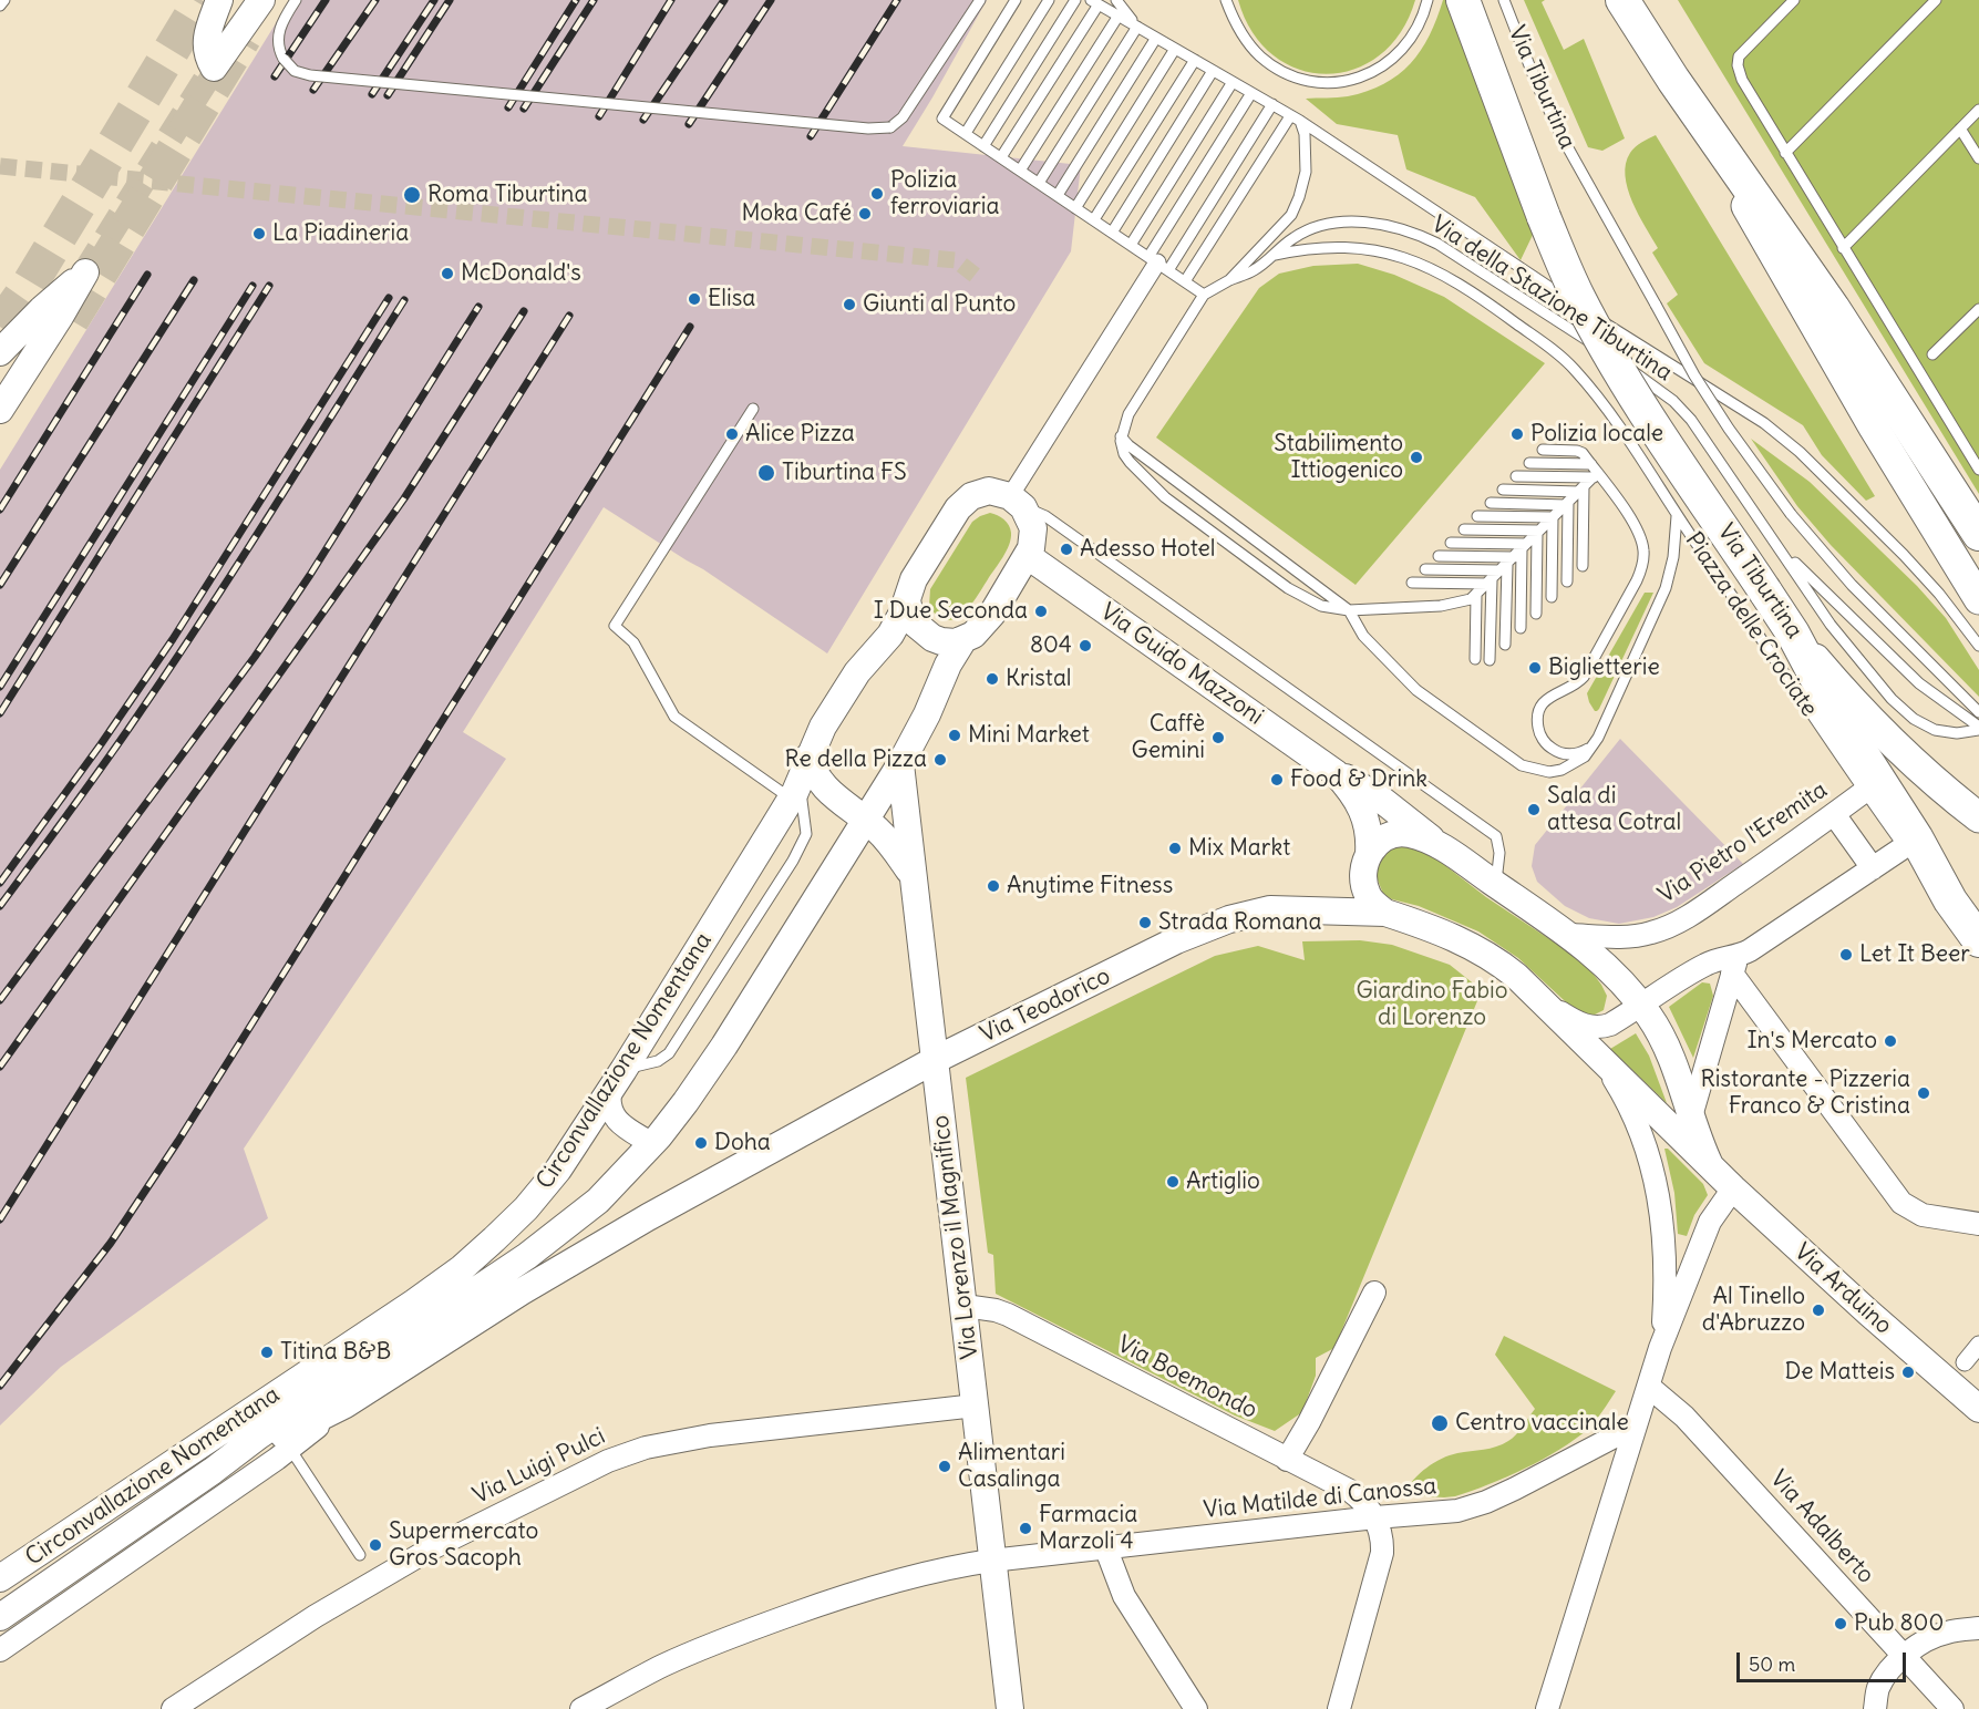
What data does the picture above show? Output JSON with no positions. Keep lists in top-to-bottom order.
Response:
{
  "streets": {
    "main road": ["Via Tiburtina", "Piazza delle Crociate"],
    "street": [
      "Via Guido Mazzoni",
      "Via Pietro l'Eremita",
      "Via Teodorico",
      "Circonvallazione Nomentana",
      "Via Lorenzo il Magnifico",
      "Via Arduino",
      "Via Boemondo",
      "Via Luigi Pulci",
      "Via Matilde di Canossa",
      "Via Adalberto"
    ],
    "lane": ["Via della Stazione Tiburtina"]
  },
  "crossings": [
    ["Via Tiburtina", "Piazza delle Crociate"],
    ["Via della Stazione Tiburtina", "Piazza delle Crociate"],
    ["Piazza delle Crociate", "Via Pietro l'Eremita"],
    ["Via Guido Mazzoni", "Via Teodorico"],
    ["Via Guido Mazzoni", "Circonvallazione Nomentana"],
    ["Via Teodorico", "Circonvallazione Nomentana"],
    ["Via Teodorico", "Via Lorenzo il Magnifico"],
    ["Via Teodorico", "Via Arduino"],
    ["Circonvallazione Nomentana", "Via Lorenzo il Magnifico"],
    ["Via Lorenzo il Magnifico", "Via Boemondo"],
    ["Via Lorenzo il Magnifico", "Via Luigi Pulci"],
    ["Via Lorenzo il Magnifico", "Via Matilde di Canossa"],
    ["Via Boemondo", "Via Matilde di Canossa"]
  ],
  "parks": ["Giardino Fabio di Lorenzo"],
  "places": [
    "Polizia ferroviaria",
    "Roma Tiburtina",
    "Moka Café",
    "La Piadineria",
    "McDonald's",
    "Elisa",
    "Giunti al Punto",
    "Alice Pizza",
    "Polizia locale",
    "Stabilimento Ittiogenico",
    "Tiburtina FS",
    "Adesso Hotel",
    "I Due Seconda",
    "804",
    "Biglietterie",
    "Kristal",
    "Mini Market",
    "Caffè Gemini",
    "Re della Pizza",
    "Food & Drink",
    "Sala di attesa Cotral",
    "Mix Markt",
    "Anytime Fitness",
    "Strada Romana",
    "Let It Beer",
    "In's Mercato",
    "Ristorante - Pizzeria Franco & Cristina",
    "Doha",
    "Artiglio",
    "Al Tinello d'Abruzzo",
    "Titina B&B",
    "De Matteis",
    "Centro vaccinale",
    "Alimentari Casalinga",
    "Farmacia Marzoli 4",
    "Supermercato Gros Sacoph",
    "Pub 800"
  ],
  "scale_bar": "50 m"
}
